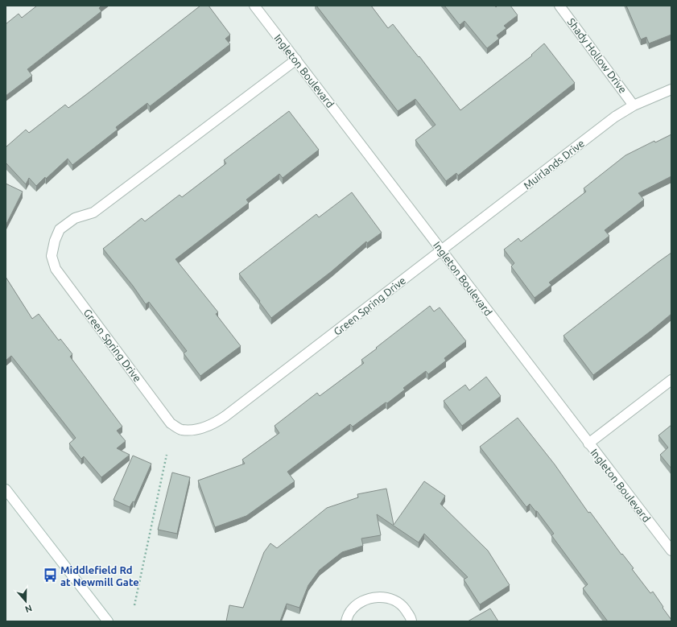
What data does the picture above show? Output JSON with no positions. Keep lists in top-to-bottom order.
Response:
{
  "streets": {
    "street": [
      "Shady Hollow Drive",
      "Ingleton Boulevard",
      "Muirlands Drive",
      "Green Spring Drive"
    ]
  },
  "crossings": [
    ["Shady Hollow Drive", "Muirlands Drive"],
    ["Ingleton Boulevard", "Muirlands Drive"],
    ["Ingleton Boulevard", "Green Spring Drive"],
    ["Muirlands Drive", "Green Spring Drive"]
  ],
  "places": {
    "bus stop": ["Middlefield Rd at Newmill Gate"]
  },
  "north": "bottom"
}
